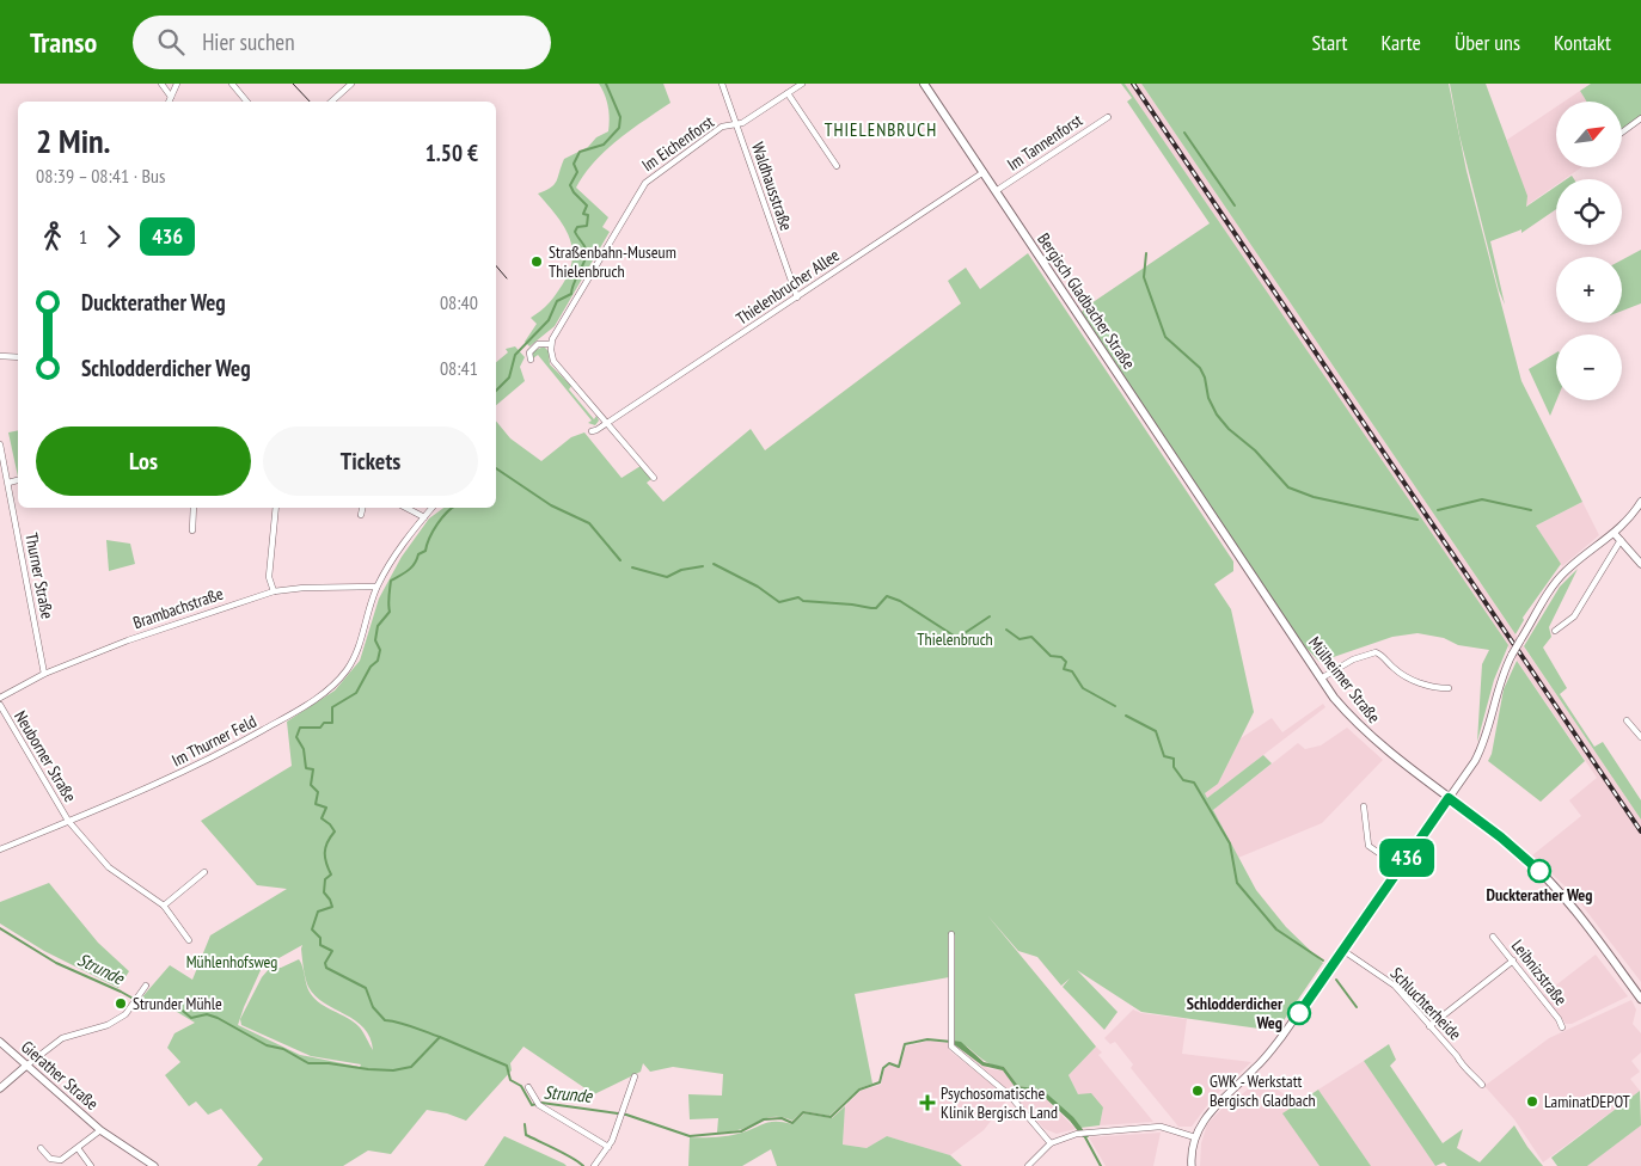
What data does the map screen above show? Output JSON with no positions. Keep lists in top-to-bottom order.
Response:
{
  "streets": {
    "main road": ["Bergisch Gladbacher Straße", "Mülheimer Straße"],
    "street": [
      "Im Tannenforst",
      "Im Eichenforst",
      "Waldhausstraße",
      "Thielenbrucher Allee",
      "Thurner Straße",
      "Brambachstraße",
      "Im Thurner Feld",
      "Neuborner Straße",
      "Leibnizstraße",
      "Schluchterheide",
      "Gierather Straße"
    ]
  },
  "crossings": [
    ["Im Tannenforst", "Bergisch Gladbacher Straße"],
    ["Im Eichenforst", "Waldhausstraße"],
    ["Waldhausstraße", "Thielenbrucher Allee"],
    ["Thielenbrucher Allee", "Bergisch Gladbacher Straße"],
    ["Bergisch Gladbacher Straße", "Mülheimer Straße"],
    ["Thurner Straße", "Brambachstraße"],
    ["Brambachstraße", "Im Thurner Feld"],
    ["Im Thurner Feld", "Neuborner Straße"]
  ],
  "districts": ["THIELENBRUCH"],
  "water": ["Strunde"],
  "parks": ["Thielenbruch", "Mühlenhofsweg"],
  "places": {
    "other": [
      "Straßenbahn-Museum Thielenbruch",
      "Duckterather Weg",
      "Strunder Mühle",
      "Schlodderdicher Weg",
      "GWK - Werkstatt Bergisch Gladbach",
      "LaminatDEPOT"
    ],
    "health": ["Psychosomatische Klinik Bergisch Land"]
  },
  "lines": ["bus line 436"],
  "north": "top right",
  "page": {
    "header": "Transo",
    "search": "Hier suchen",
    "nav": [
      "Start",
      "Karte",
      "Über uns",
      "Kontakt"
    ],
    "on_map": "436",
    "map_buttons": ["+", "−"],
    "heading": ["2 Min.", "08:39 – 08:41 · Bus", "1.50 €"],
    "legs": ["1", "436"],
    "list": [
      {
        "name": "Duckterather Weg",
        "value": "08:40"
      },
      {
        "name": "Schlodderdicher Weg",
        "value": "08:41"
      }
    ],
    "buttons": ["Los", "Tickets"]
  }
}
